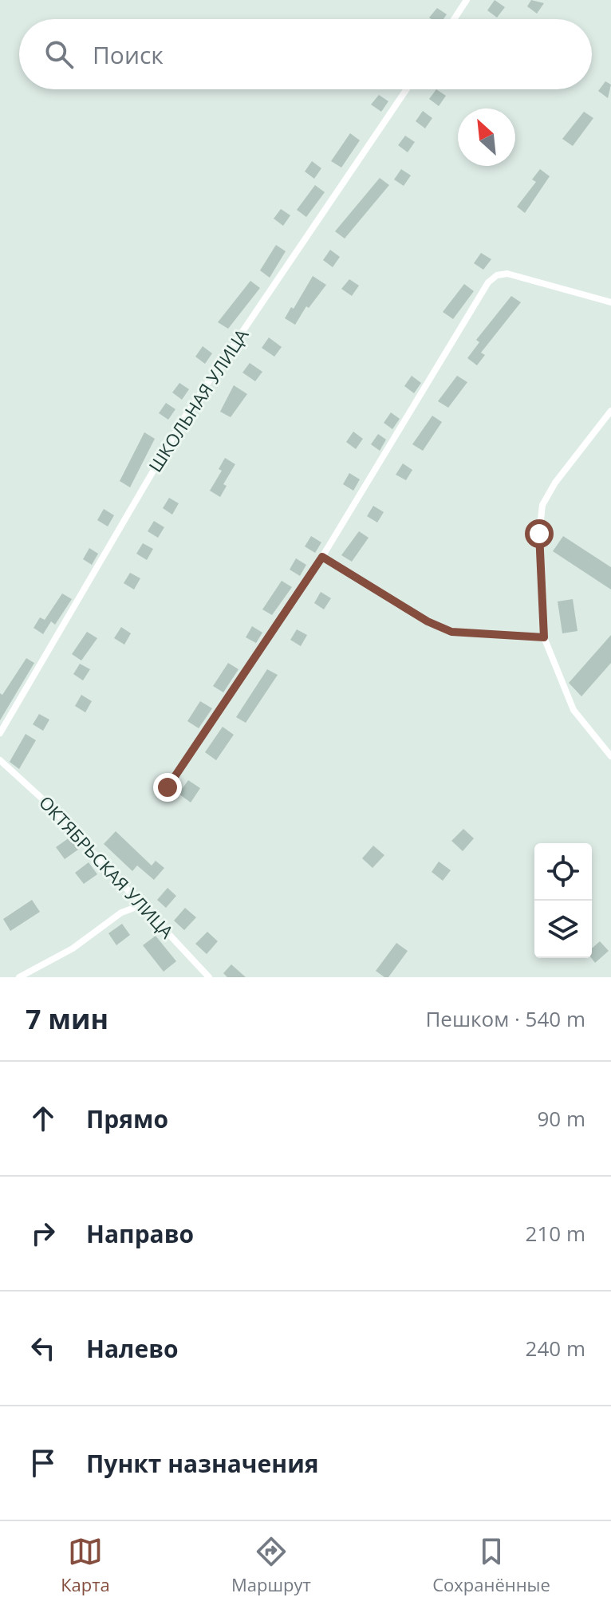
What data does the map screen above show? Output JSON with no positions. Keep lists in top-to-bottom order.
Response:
{
  "streets": {
    "street": ["ШКОЛЬНАЯ УЛИЦА", "ОКТЯБРЬСКАЯ УЛИЦА"]
  },
  "north": "top left",
  "page": {
    "search": "Поиск",
    "heading": ["7 мин", "Пешком · 540 m"],
    "list": [
      ["Прямо", "90 m"],
      ["Направо", "210 m"],
      ["Налево", "240 m"],
      "Пункт назначения"
    ],
    "nav": ["Карта", "Маршрут", "Сохранённые"]
  }
}
